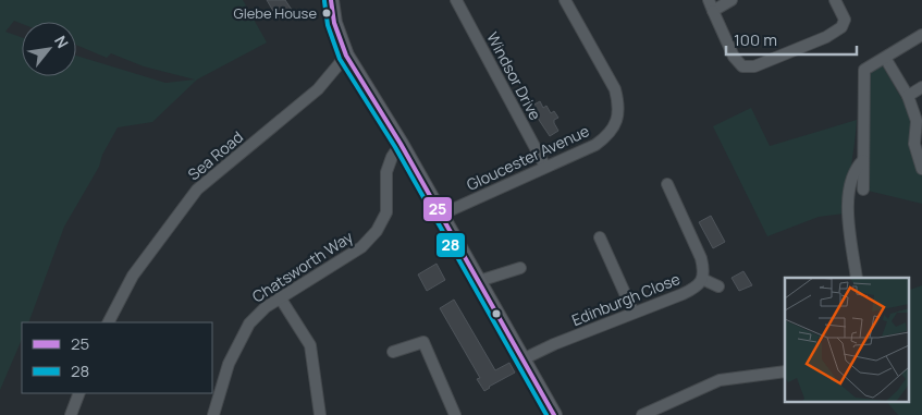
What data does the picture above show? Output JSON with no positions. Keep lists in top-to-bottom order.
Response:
{
  "streets": {
    "street": [
      "Windsor Drive",
      "Sea Road",
      "Gloucester Avenue",
      "Chatsworth Way",
      "Edinburgh Close"
    ]
  },
  "crossings": [
    ["Windsor Drive", "Gloucester Avenue"]
  ],
  "places": ["Glebe House"],
  "lines": ["transit line 25", "transit line 28"],
  "legend": ["25", "28"],
  "scale_bar": "100 m",
  "north": "top right"
}
